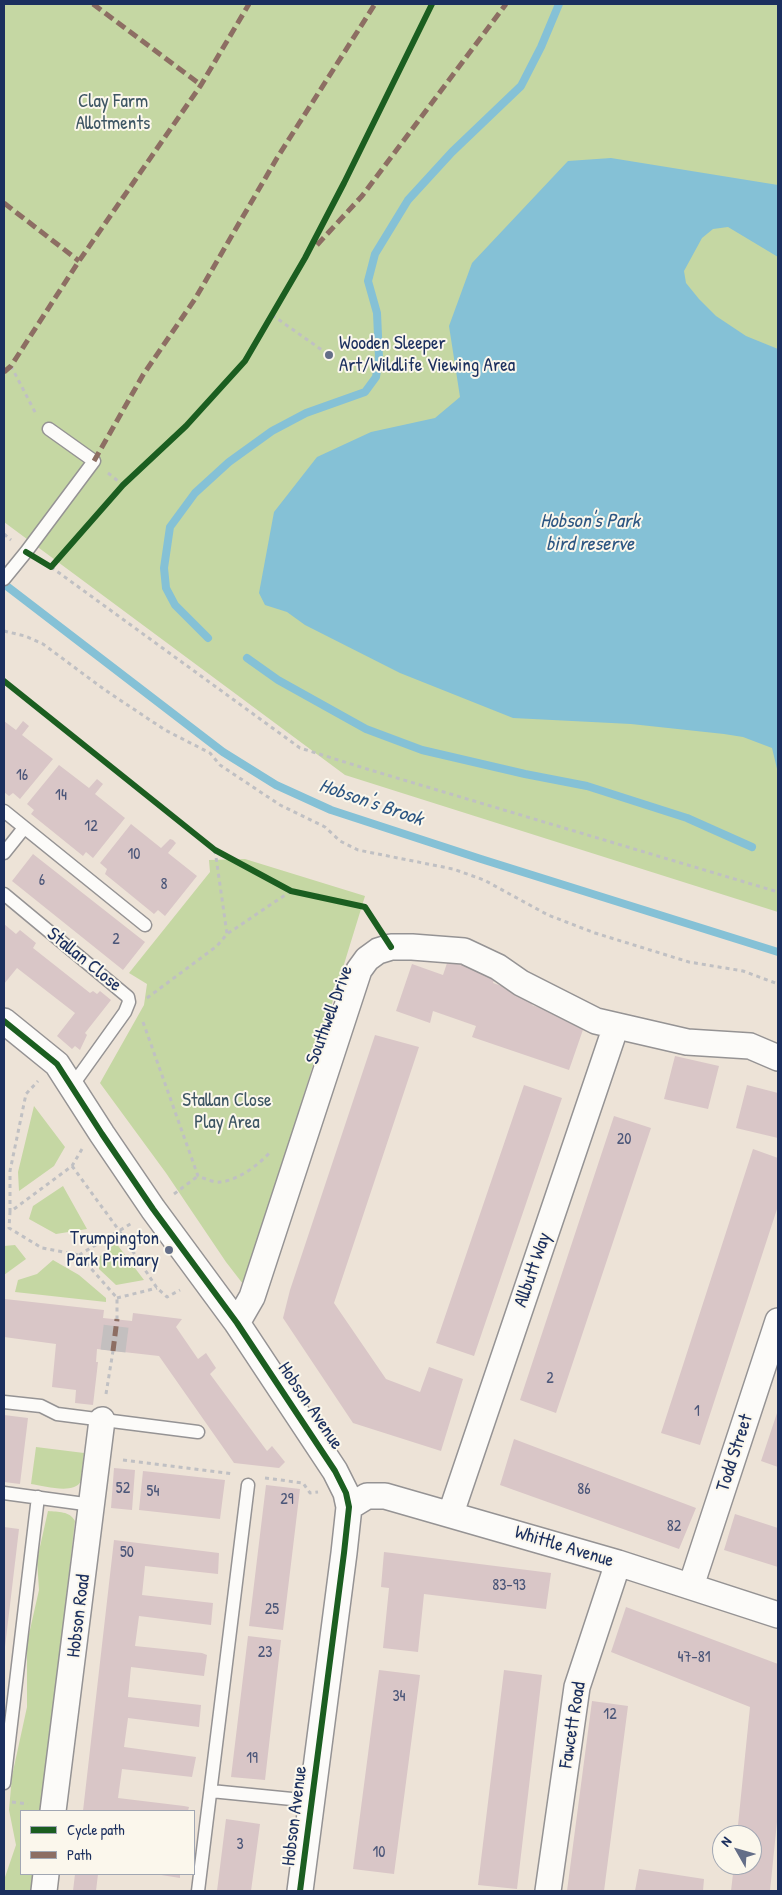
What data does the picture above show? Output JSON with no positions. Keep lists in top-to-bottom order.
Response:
{
  "streets": {
    "street": [
      "Southwell Drive",
      "Allbutt Way",
      "Hobson Avenue",
      "Todd Street",
      "Whittle Avenue",
      "Hobson Road",
      "Fawcett Road"
    ],
    "lane": ["Stallan Close"]
  },
  "crossings": [
    ["Stallan Close", "Hobson Avenue"],
    ["Southwell Drive", "Allbutt Way"],
    ["Southwell Drive", "Hobson Avenue"],
    ["Allbutt Way", "Whittle Avenue"],
    ["Hobson Avenue", "Whittle Avenue"],
    ["Todd Street", "Whittle Avenue"],
    ["Whittle Avenue", "Fawcett Road"]
  ],
  "water": ["Hobson's Park bird reserve", "Hobson's Brook"],
  "parks": ["Clay Farm Allotments", "Stallan Close Play Area"],
  "places": ["Wooden Sleeper Art/Wildlife Viewing Area", "Trumpington Park Primary"],
  "house_numbers": [
    "16",
    "14",
    "12",
    "10",
    "6",
    "8",
    "2",
    "20",
    "2",
    "1",
    "52",
    "86",
    "54",
    "29",
    "82",
    "50",
    "83-93",
    "25",
    "23",
    "47-81",
    "34",
    "12",
    "19",
    "3",
    "10"
  ],
  "legend": ["Cycle path", "Path"],
  "north": "top left"
}
